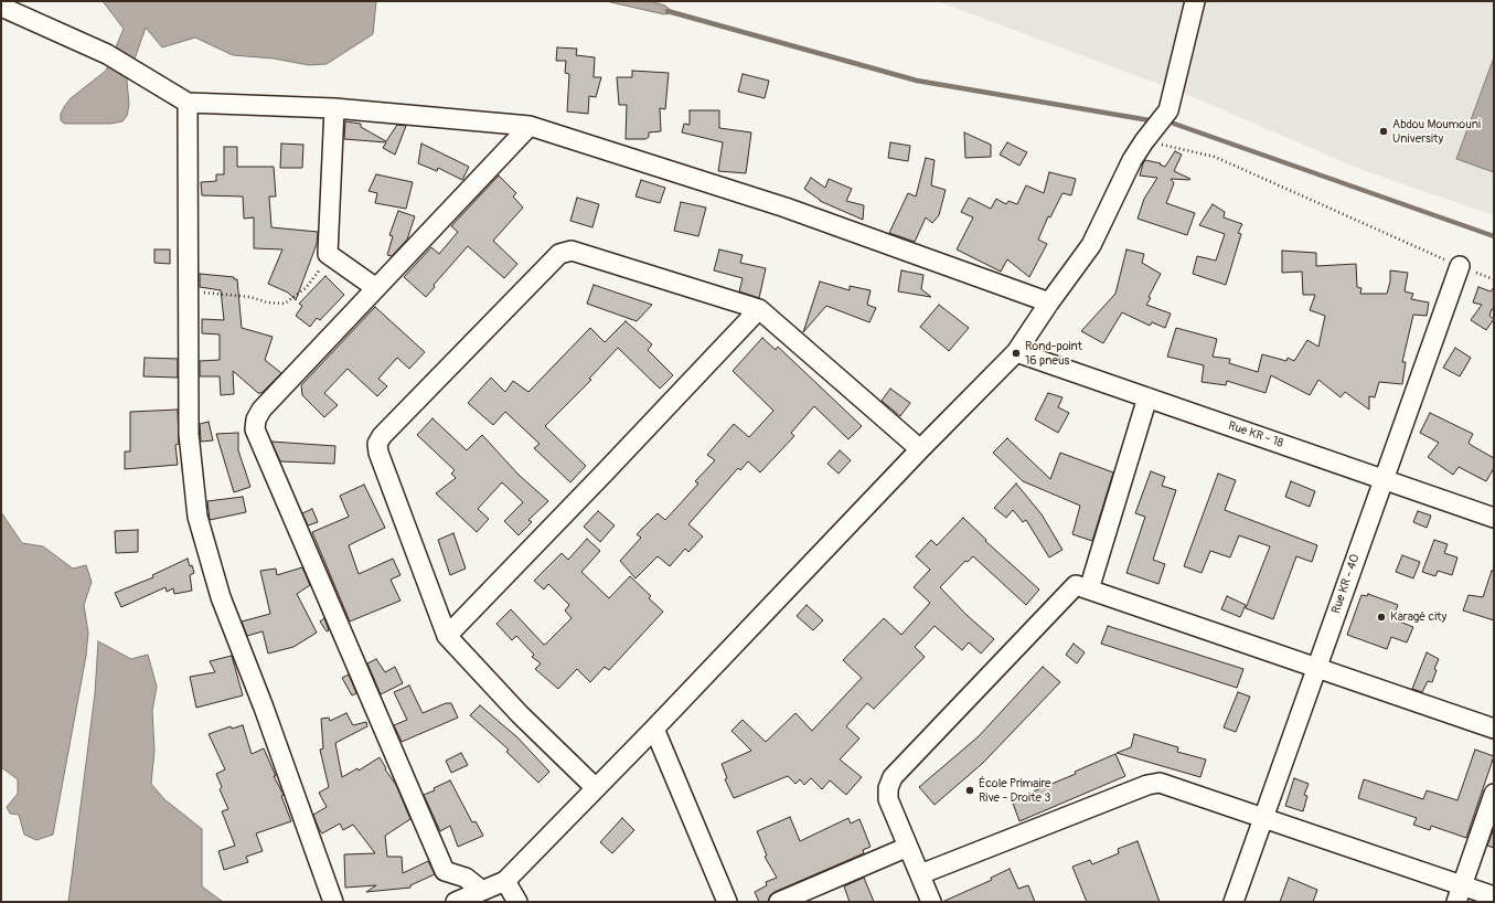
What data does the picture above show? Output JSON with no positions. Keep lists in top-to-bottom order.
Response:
{
  "streets": {
    "street": ["Rue KR - 18", "Rue KR - 40"]
  },
  "crossings": [
    ["Rue KR - 18", "Rue KR - 40"]
  ],
  "places": [
    "Abdou Moumouni University",
    "Rond-point 16 pneus",
    "Karagé city",
    "École Primaire Rive - Droite 3"
  ]
}
